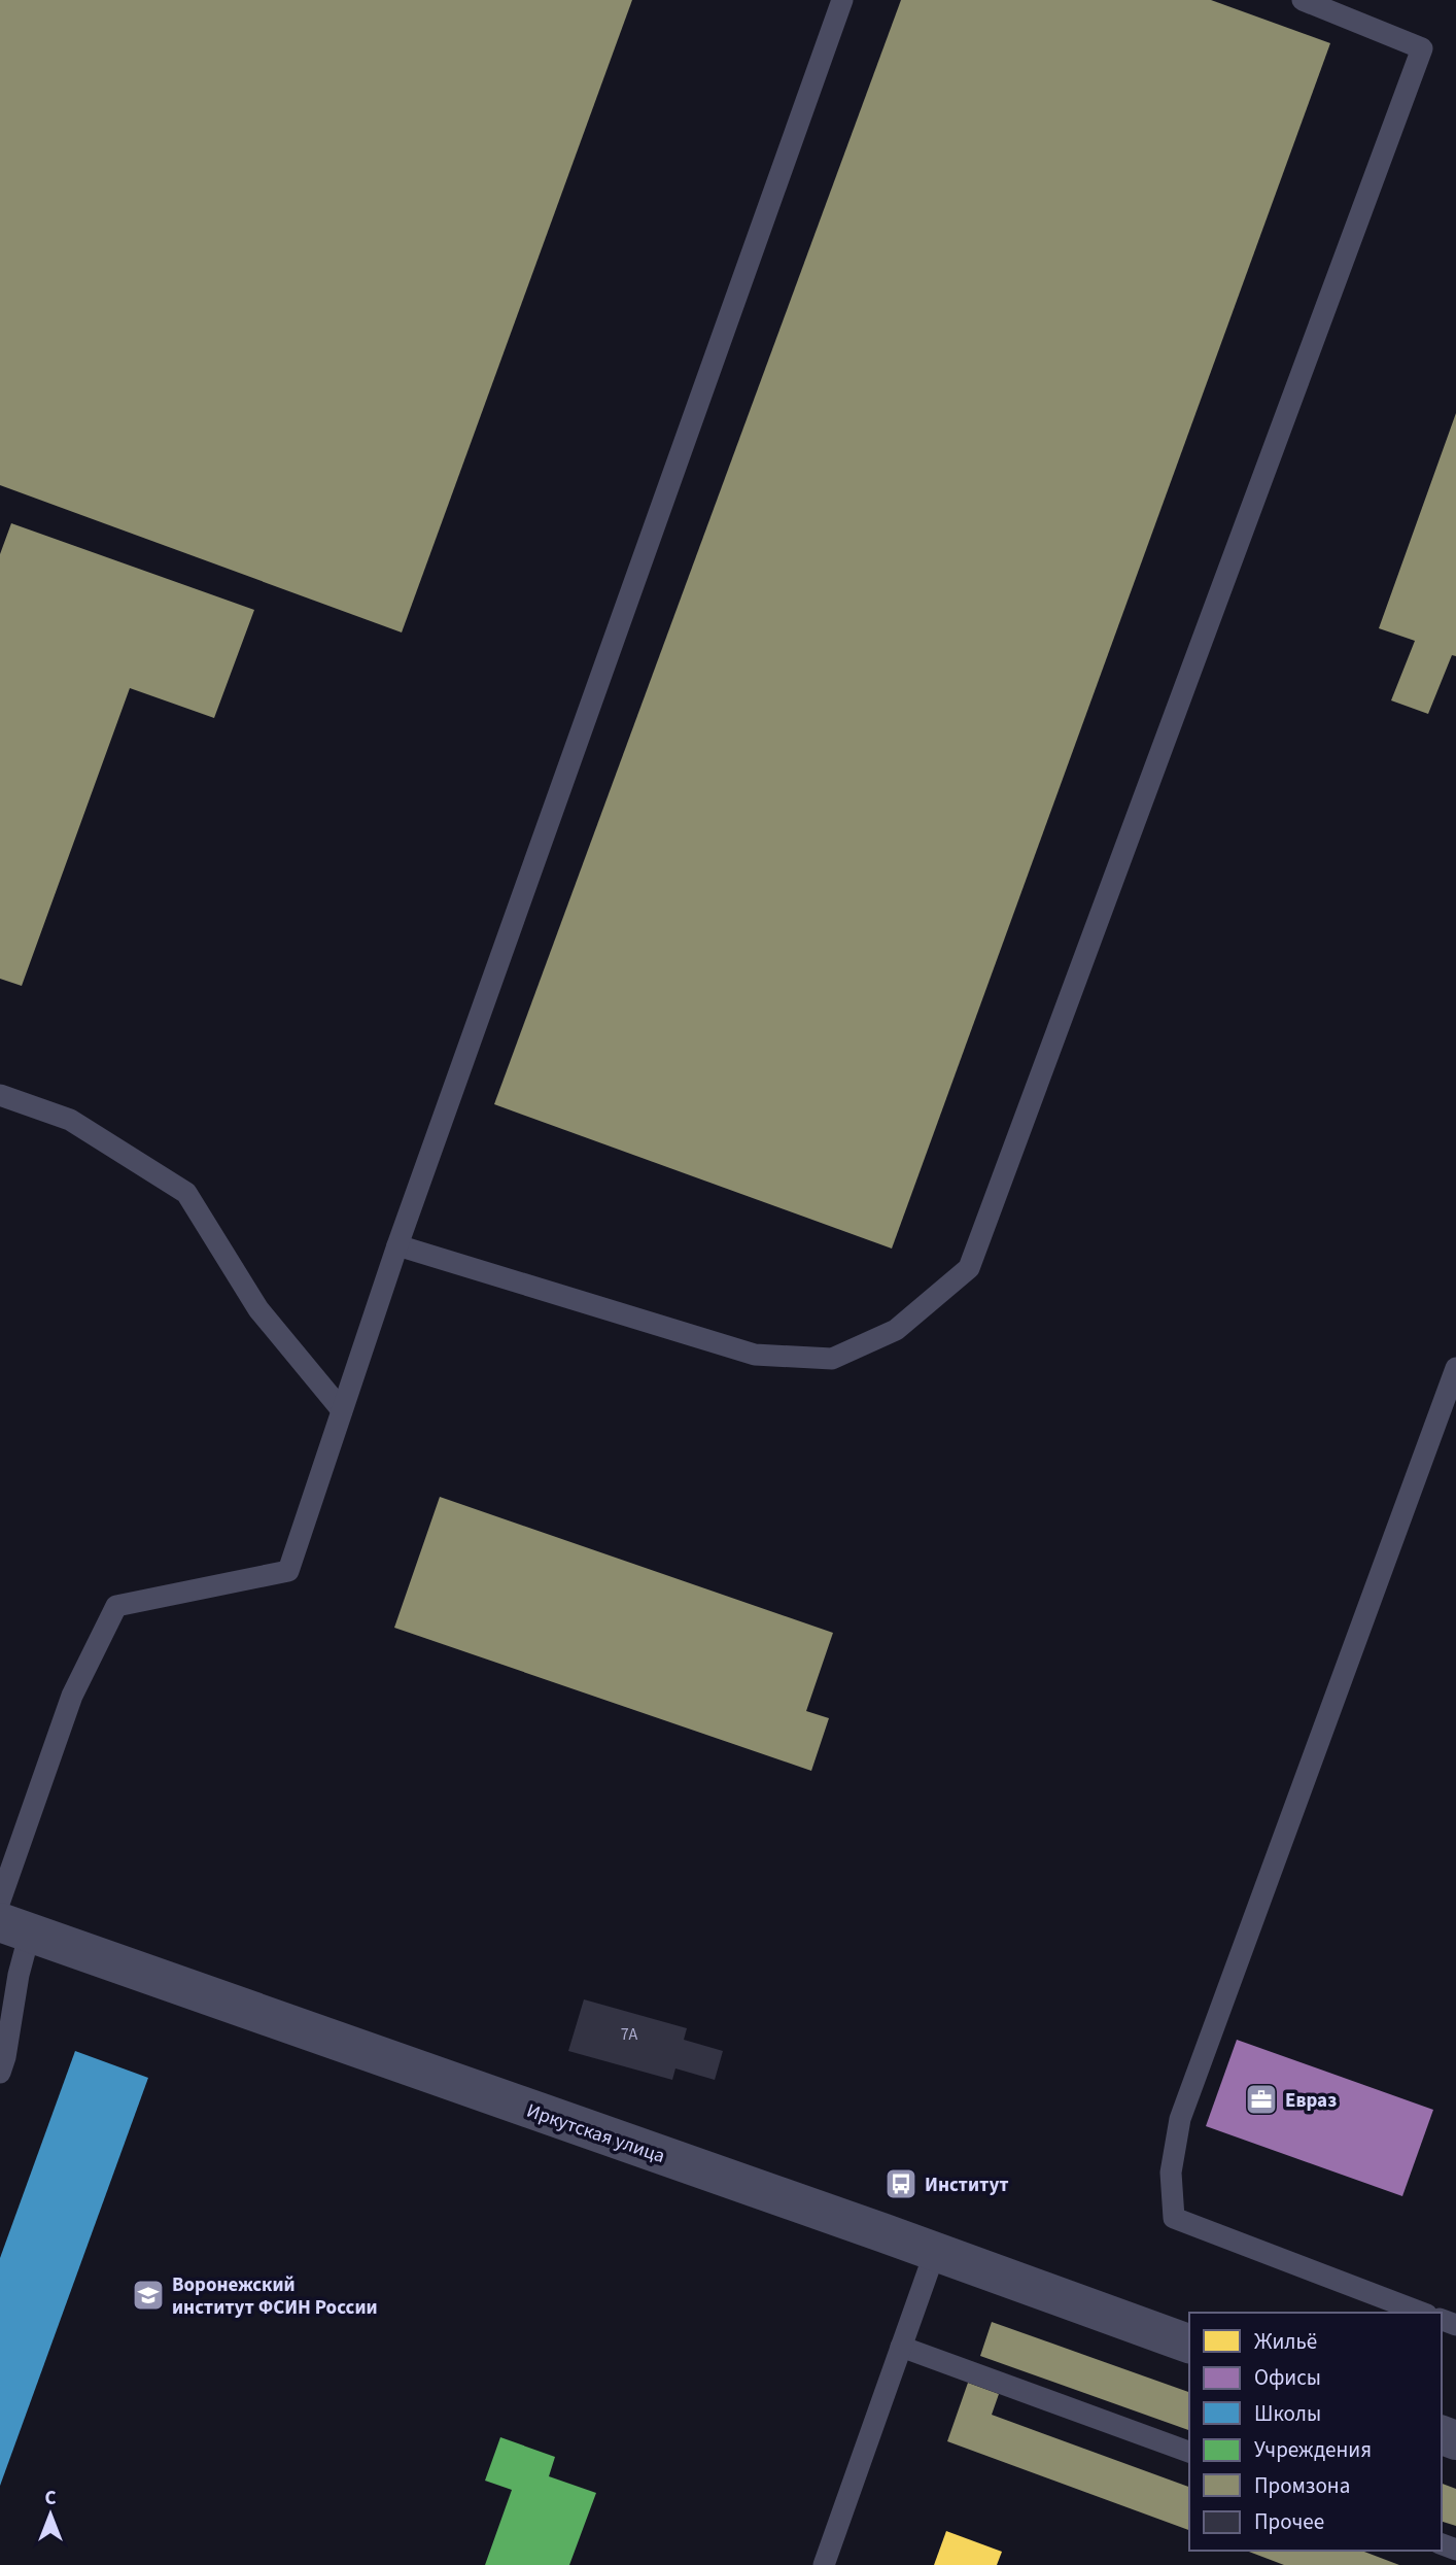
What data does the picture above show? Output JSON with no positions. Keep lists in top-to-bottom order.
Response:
{
  "streets": {
    "street": ["Иркутская улица"]
  },
  "places": {
    "office": ["Евраз"],
    "bus stop": ["Институт"],
    "school or university": ["Воронежский институт ФСИН России"]
  },
  "house_numbers": ["7А"],
  "legend": [
    "Жильё",
    "Офисы",
    "Школы",
    "Учреждения",
    "Промзона",
    "Прочее"
  ],
  "north": "top"
}
